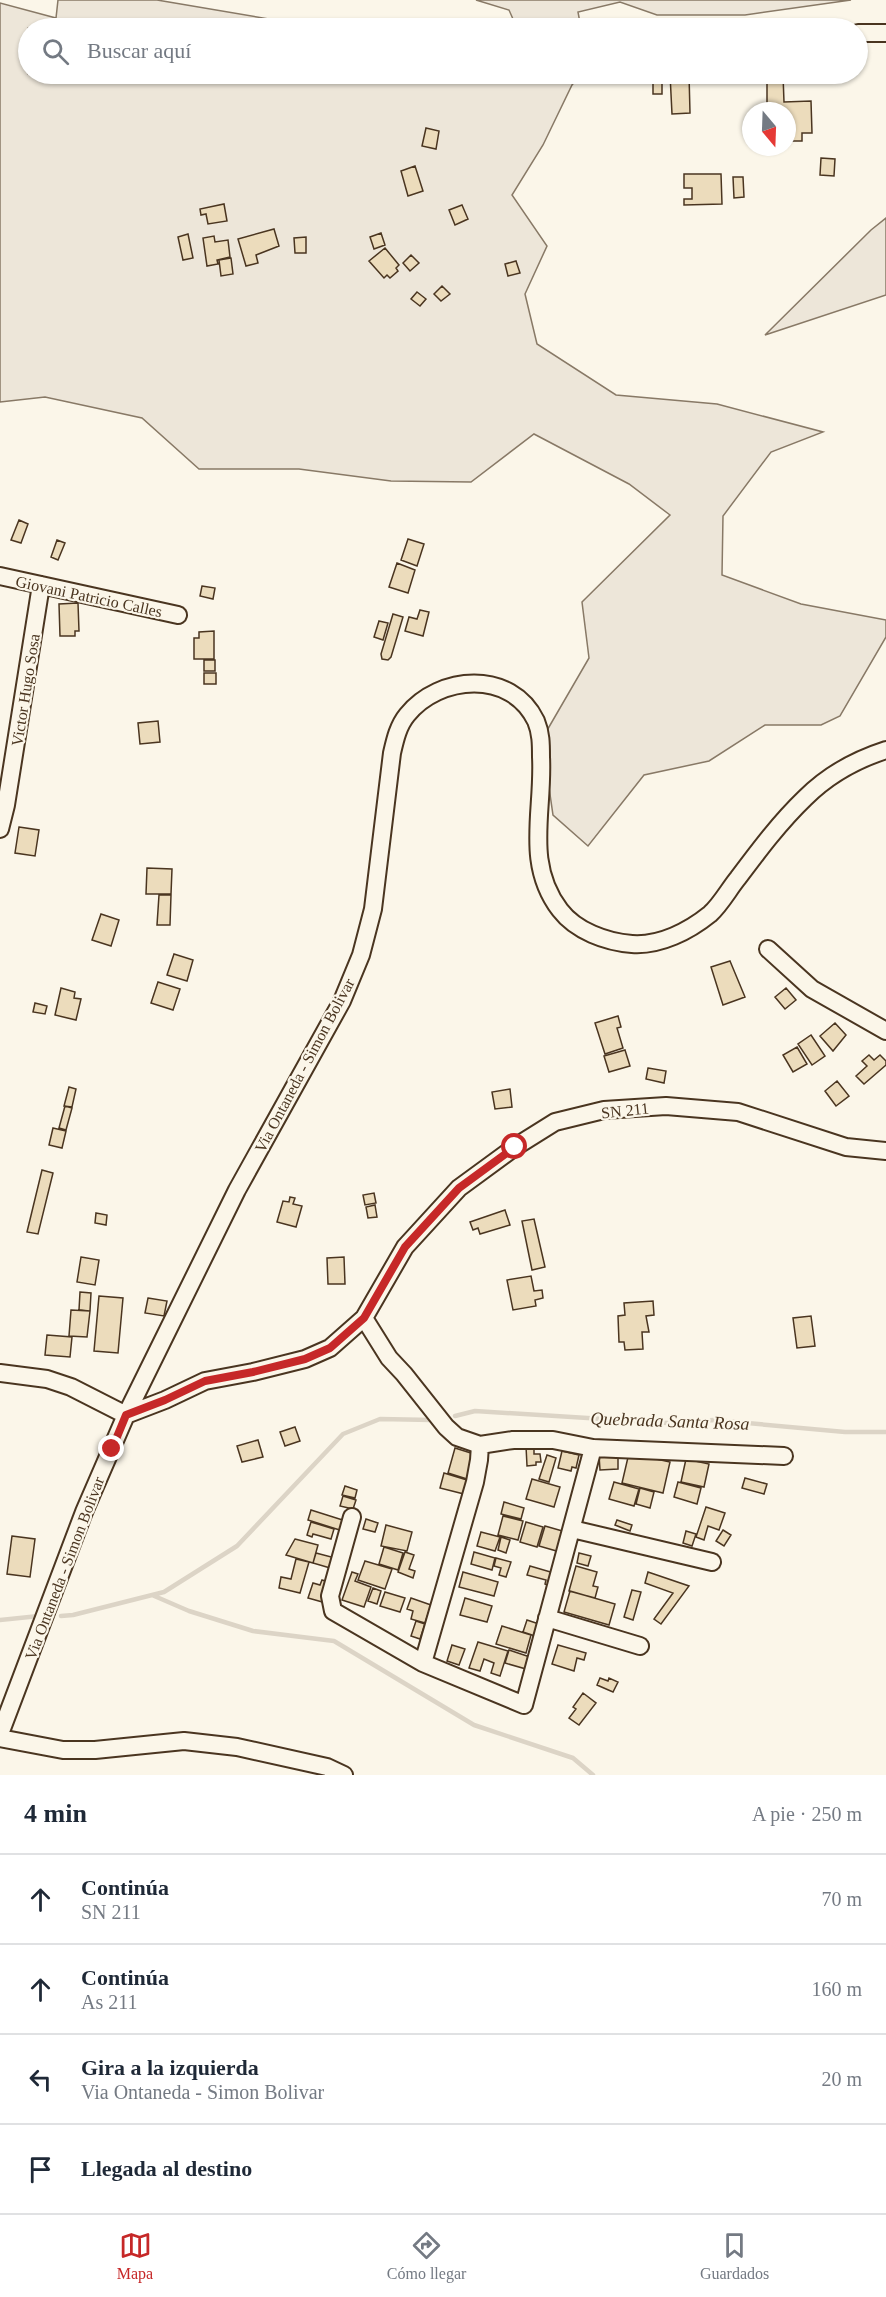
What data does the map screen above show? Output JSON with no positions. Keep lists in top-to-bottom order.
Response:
{
  "streets": {
    "street": [
      "Giovani Patricio Calles",
      "Victor Hugo Sosa",
      "Via Ontaneda - Simon Bolivar",
      "SN 211"
    ]
  },
  "crossings": [
    ["Giovani Patricio Calles", "Victor Hugo Sosa"],
    ["Via Ontaneda - Simon Bolivar", "SN 211"]
  ],
  "water": ["Quebrada Santa Rosa"],
  "north": "bottom",
  "page": {
    "search": "Buscar aquí",
    "heading": ["4 min", "A pie · 250 m"],
    "list": [
      ["Continúa", "SN 211", "70 m"],
      ["Continúa", "As 211", "160 m"],
      ["Gira a la izquierda", "Via Ontaneda - Simon Bolivar", "20 m"],
      "Llegada al destino"
    ],
    "nav": ["Mapa", "Cómo llegar", "Guardados"]
  }
}
